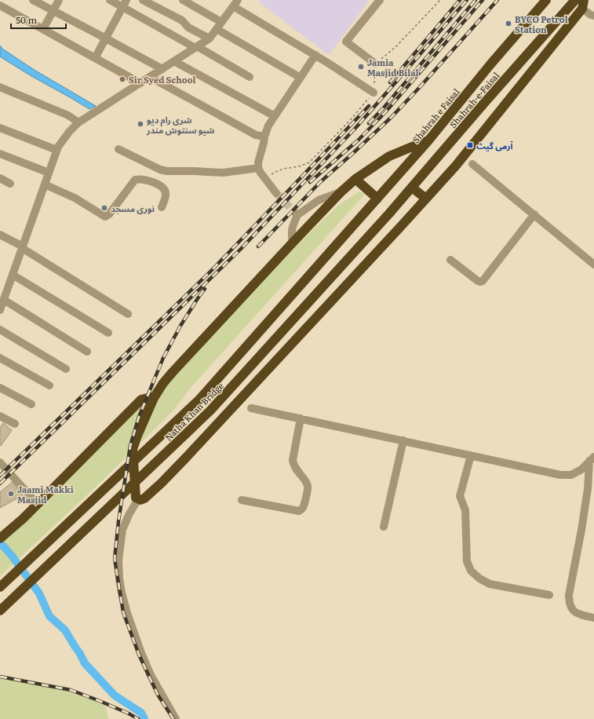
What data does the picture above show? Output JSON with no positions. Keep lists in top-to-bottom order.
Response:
{
  "streets": {
    "highway": ["Shahrah-e-Faisal", "Shahrah e Faisal", "Natha Khan Bridge"]
  },
  "crossings": [
    ["Shahrah-e-Faisal", "Natha Khan Bridge"],
    ["Shahrah e Faisal", "Natha Khan Bridge"]
  ],
  "places": {
    "other": [
      "BYCO Petrol Station",
      "Jamia Masjid Bilal",
      "Sir Syed School",
      "شری رام دیو شیو سنتوش مندر",
      "نوری مسجد",
      "Jaami Makki Masjid"
    ],
    "transit": ["آرمی گیٹ"]
  },
  "scale_bar": "50 m"
}
